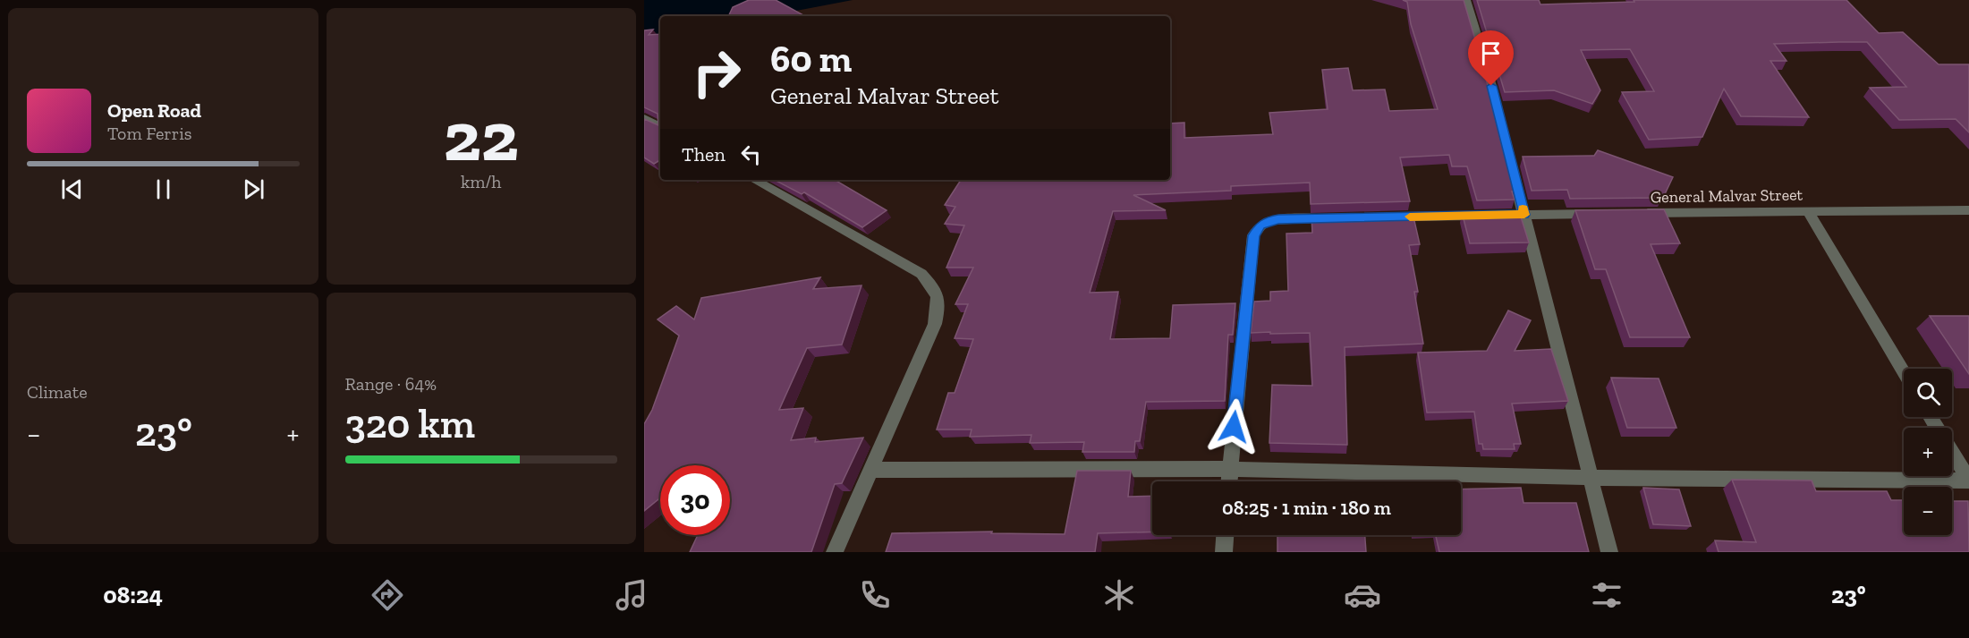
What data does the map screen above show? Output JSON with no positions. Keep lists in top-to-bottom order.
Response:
{
  "streets": {
    "street": ["General Malvar Street"]
  },
  "page": {
    "tile": [
      ["22", "km/h"],
      "Climate",
      ["Range · 64%", "320 km"]
    ],
    "turn": ["60 m", "General Malvar Street"],
    "song": ["Open Road", "Tom Ferris"],
    "then": "Then",
    "map_buttons": ["+", "−"],
    "heat": ["−", "23°", "+"],
    "limit": "30",
    "trip": "08:25 · 1 min · 180 m",
    "tabs": ["08:24", "23°"]
  }
}
